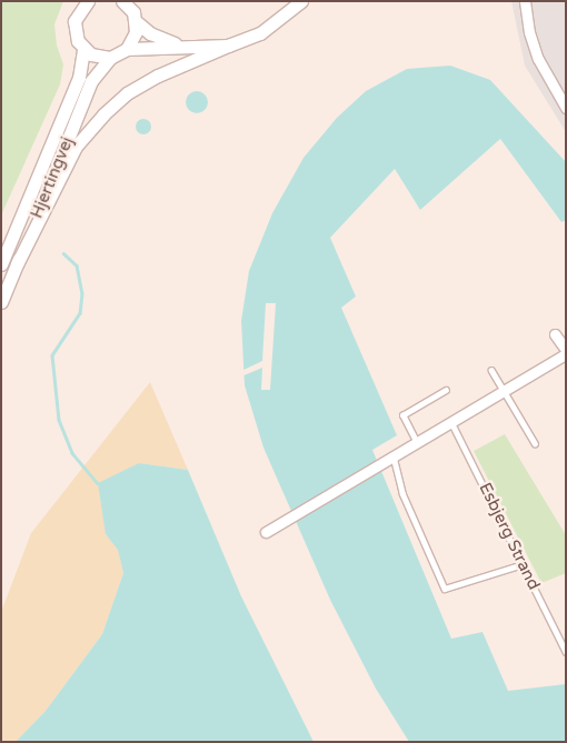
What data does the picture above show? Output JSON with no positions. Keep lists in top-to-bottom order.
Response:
{
  "streets": {
    "main road": ["Hjertingvej"],
    "lane": ["Esbjerg Strand"]
  }
}
